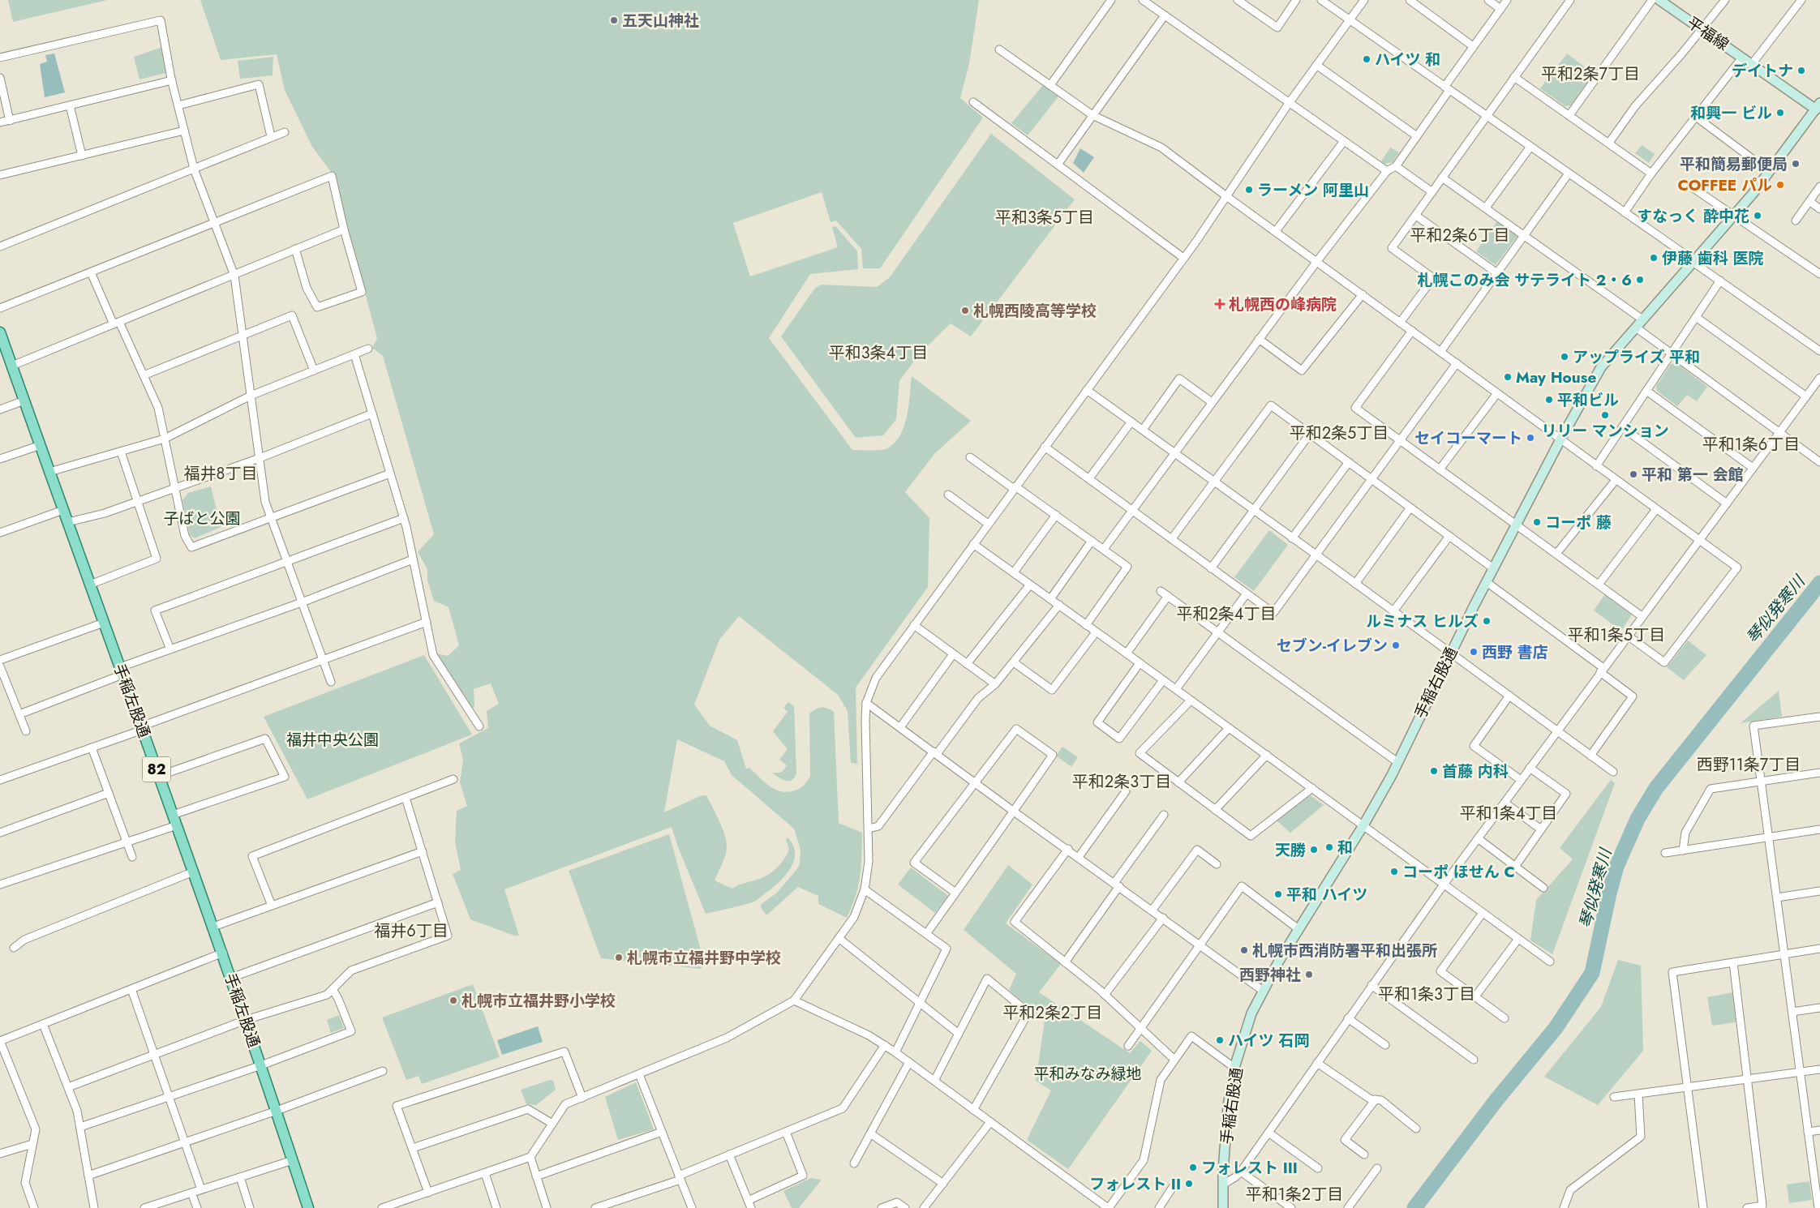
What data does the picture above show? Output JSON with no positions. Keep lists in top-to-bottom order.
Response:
{
  "streets": {
    "main road": ["手稲左股通", "82"],
    "street": ["平福線", "手稲右股通"]
  },
  "crossings": [
    ["平福線", "手稲右股通"]
  ],
  "districts": [
    "平和2条7丁目",
    "平和3条5丁目",
    "平和2条6丁目",
    "平和3条4丁目",
    "平和2条5丁目",
    "平和1条6丁目",
    "福井8丁目",
    "平和2条4丁目",
    "平和1条5丁目",
    "西野11条7丁目",
    "平和2条3丁目",
    "平和1条4丁目",
    "福井6丁目",
    "平和1条3丁目",
    "平和2条2丁目",
    "平和1条2丁目"
  ],
  "water": ["琴似発寒川"],
  "parks": ["子ばと公園", "福井中央公園", "平和みなみ緑地"],
  "places": {
    "other": [
      "五天山神社",
      "ハイツ 和",
      "デイトナ",
      "和興一 ビル",
      "平和簡易郵便局",
      "COFFEE パル",
      "ラーメン 阿里山",
      "すなっく 酔中花",
      "伊藤 歯科 医院",
      "札幌このみ会 サテライト 2・6",
      "札幌西陵高等学校",
      "アップライズ 平和",
      "May House",
      "平和ビル",
      "リリー マンション",
      "セイコーマート",
      "平和 第一 会館",
      "コーポ 藤",
      "ルミナス ヒルズ",
      "セブン-イレブン",
      "西野 書店",
      "首藤 内科",
      "和",
      "天勝",
      "コーポ ほせん C",
      "平和 ハイツ",
      "札幌市西消防署平和出張所",
      "札幌市立福井野中学校",
      "西野神社",
      "札幌市立福井野小学校",
      "ハイツ 石岡",
      "フォレスト III",
      "フォレスト II"
    ],
    "health": ["札幌西の峰病院"]
  }
}
